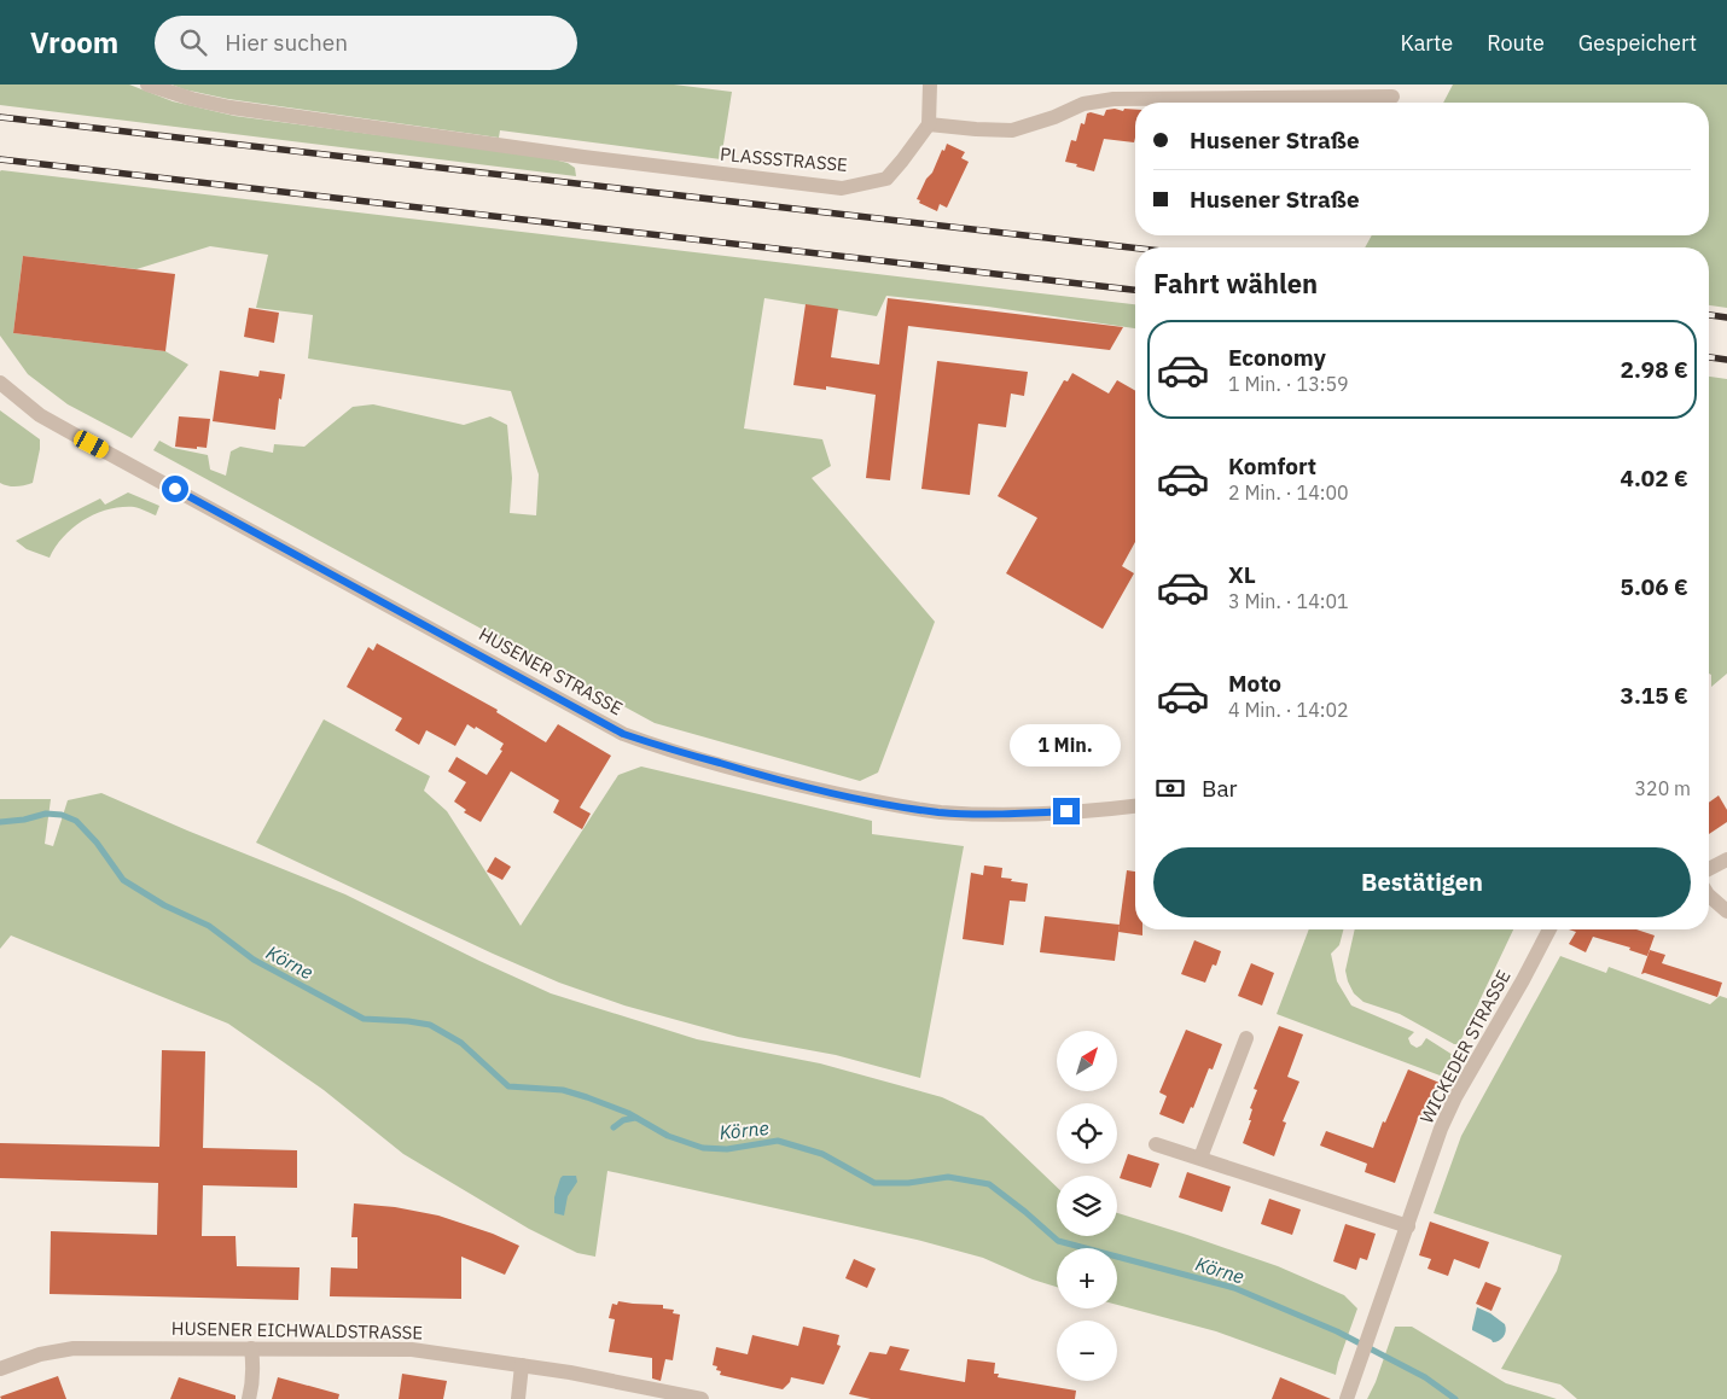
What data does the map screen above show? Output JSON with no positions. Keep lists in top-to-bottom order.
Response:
{
  "streets": {
    "street": [
      "PLASSSTRASSE",
      "HUSENER STRASSE",
      "WICKEDER STRASSE",
      "HUSENER EICHWALDSTRASSE"
    ]
  },
  "water": ["Körne"],
  "north": "top right",
  "page": {
    "header": "Vroom",
    "search": "Hier suchen",
    "nav": ["Karte", "Route", "Gespeichert"],
    "banner": ["Husener Straße", "Husener Straße"],
    "heading": "Fahrt wählen",
    "list": [
      {
        "name": "Economy",
        "note": "1 Min. · 13:59",
        "value": "2.98 €"
      },
      {
        "name": "Komfort",
        "note": "2 Min. · 14:00",
        "value": "4.02 €"
      },
      {
        "name": "XL",
        "note": "3 Min. · 14:01",
        "value": "5.06 €"
      },
      {
        "name": "Moto",
        "note": "4 Min. · 14:02",
        "value": "3.15 €"
      }
    ],
    "bubble": "1 Min.",
    "pay": ["Bar", "320 m"],
    "buttons": "Bestätigen",
    "map_buttons": ["+", "−"]
  }
}
